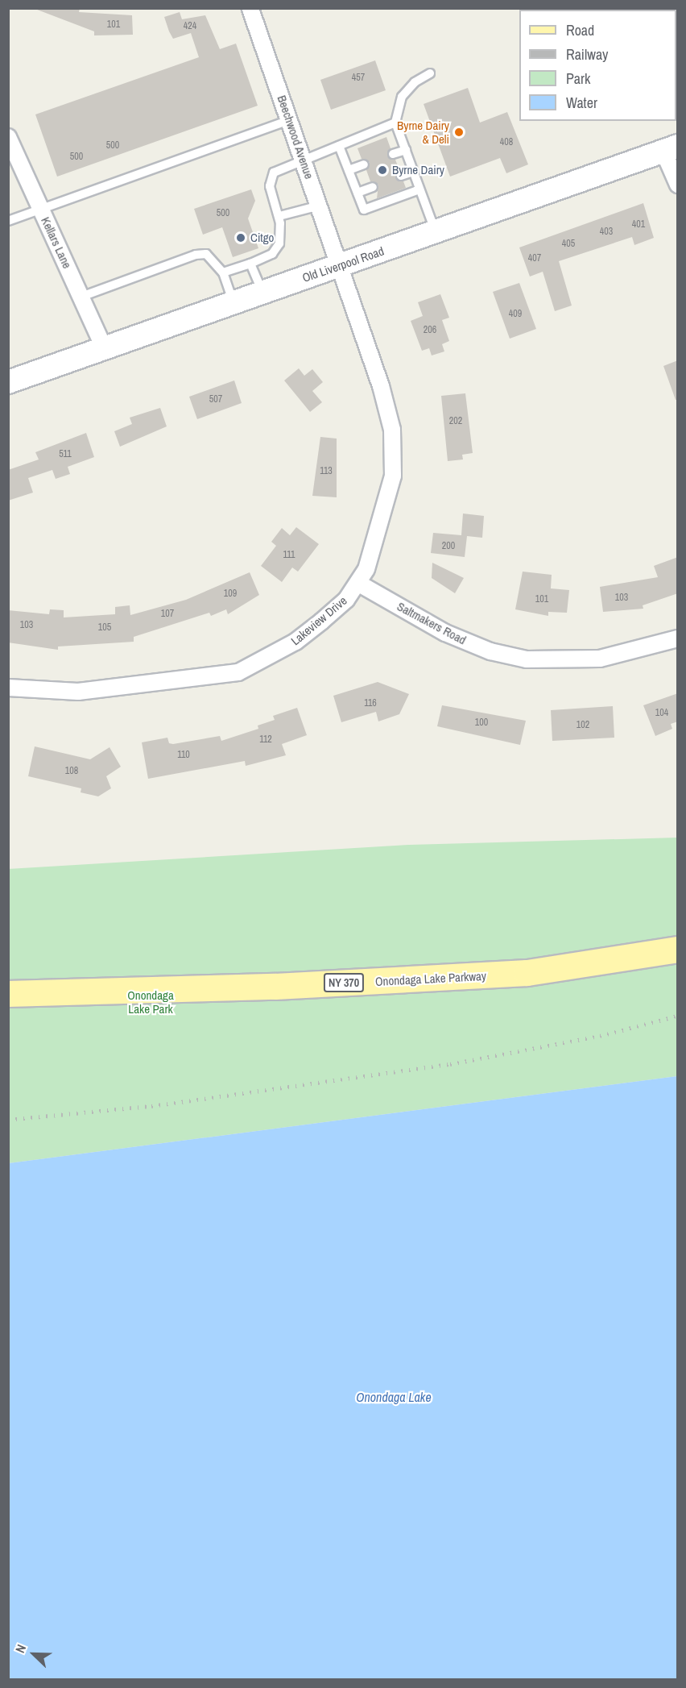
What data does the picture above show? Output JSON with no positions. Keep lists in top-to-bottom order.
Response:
{
  "streets": {
    "main road": ["Old Liverpool Road", "Onondaga Lake Parkway", "NY 370"],
    "street": [
      "Beechwood Avenue",
      "Kellars Lane",
      "Lakeview Drive",
      "Saltmakers Road"
    ]
  },
  "crossings": [
    ["Beechwood Avenue", "Old Liverpool Road"],
    ["Beechwood Avenue", "Lakeview Drive"],
    ["Kellars Lane", "Old Liverpool Road"],
    ["Old Liverpool Road", "Lakeview Drive"],
    ["Lakeview Drive", "Saltmakers Road"]
  ],
  "water": ["Onondaga Lake"],
  "parks": ["Onondaga Lake Park"],
  "places": ["Byrne Dairy & Deli", "Byrne Dairy", "Citgo"],
  "house_numbers": [
    "101",
    "424",
    "457",
    "408",
    "500",
    "500",
    "500",
    "401",
    "403",
    "405",
    "407",
    "409",
    "206",
    "507",
    "202",
    "511",
    "113",
    "200",
    "111",
    "109",
    "103",
    "101",
    "107",
    "103",
    "105",
    "116",
    "104",
    "100",
    "102",
    "112",
    "110",
    "108"
  ],
  "legend": [
    "Road",
    "Railway",
    "Park",
    "Water"
  ],
  "north": "top left"
}
